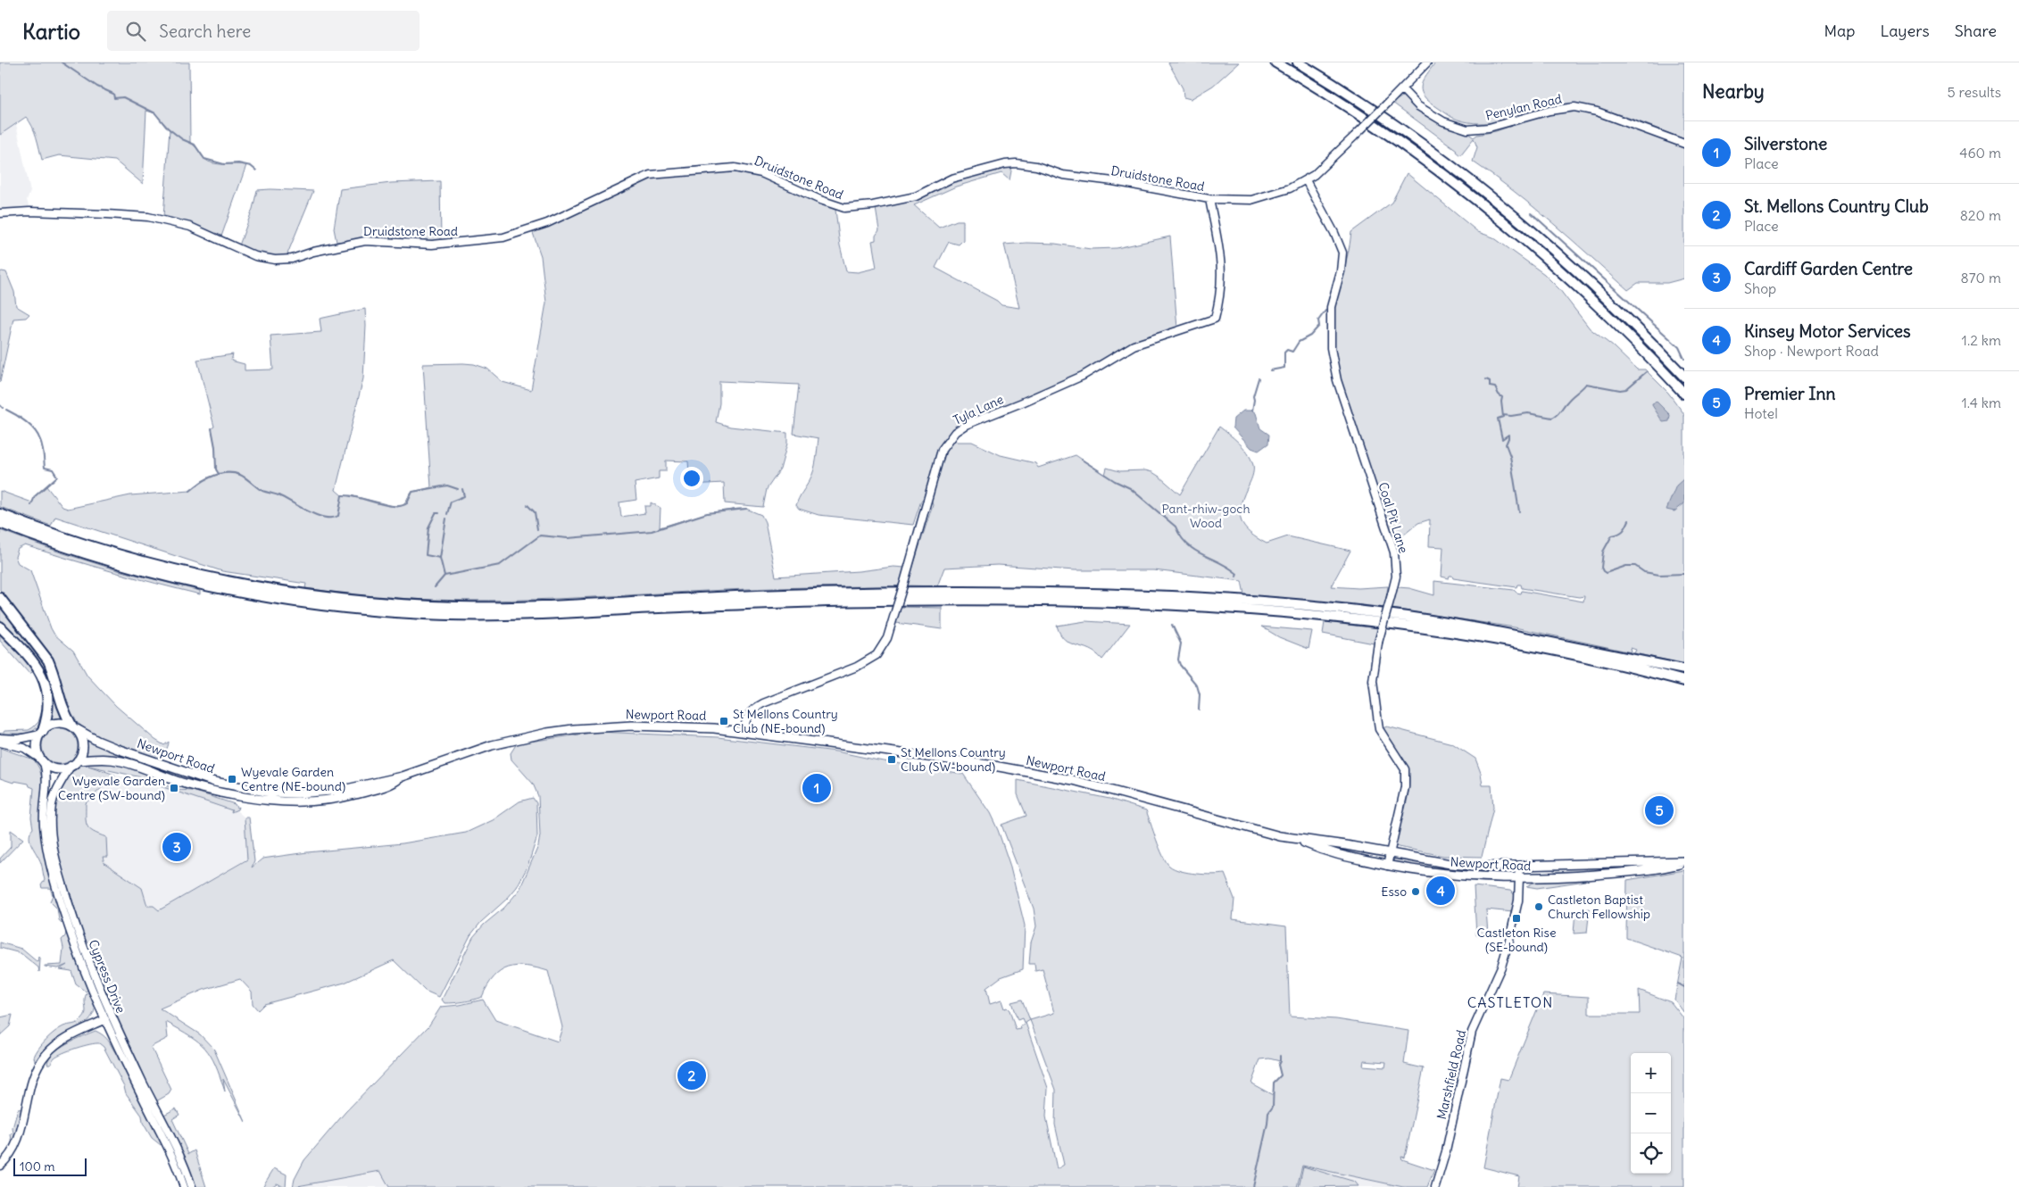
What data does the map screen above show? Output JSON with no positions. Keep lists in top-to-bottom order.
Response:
{
  "streets": {
    "main road": ["Newport Road"],
    "street": [
      "Penylan Road",
      "Druidstone Road",
      "Tyla Lane",
      "Coal Pit Lane",
      "Cypress Drive",
      "Marshfield Road"
    ]
  },
  "crossings": [
    ["Penylan Road", "Druidstone Road"],
    ["Druidstone Road", "Tyla Lane"],
    ["Druidstone Road", "Coal Pit Lane"],
    ["Tyla Lane", "Newport Road"],
    ["Coal Pit Lane", "Newport Road"],
    ["Newport Road", "Cypress Drive"],
    ["Newport Road", "Marshfield Road"]
  ],
  "districts": ["CASTLETON"],
  "parks": ["Pant-rhiw-goch Wood"],
  "places": {
    "transit": [
      "St Mellons Country Club (NE-bound)",
      "St Mellons Country Club (SW-bound)",
      "Wyevale Garden Centre (NE-bound)",
      "Wyevale Garden Centre (SW-bound)",
      "Castleton Rise (SE-bound)"
    ],
    "other": ["Esso", "Castleton Baptist Church Fellowship"]
  },
  "scale_bar": "100 m",
  "page": {
    "header": "Kartio",
    "search": "Search here",
    "nav": ["Map", "Layers", "Share"],
    "heading": ["Nearby", "5 results"],
    "list": [
      {
        "mark": "1",
        "name": "Silverstone",
        "note": "Place",
        "value": "460 m"
      },
      {
        "mark": "2",
        "name": "St. Mellons Country Club",
        "note": "Place",
        "value": "820 m"
      },
      {
        "mark": "3",
        "name": "Cardiff Garden Centre",
        "note": "Shop",
        "value": "870 m"
      },
      {
        "mark": "4",
        "name": "Kinsey Motor Services",
        "note": "Shop · Newport Road",
        "value": "1.2 km"
      },
      {
        "mark": "5",
        "name": "Premier Inn",
        "note": "Hotel",
        "value": "1.4 km"
      }
    ],
    "pins": [
      "1",
      "5",
      "3",
      "4",
      "2"
    ],
    "map_buttons": ["+", "−"],
    "scale": "100 m"
  }
}
